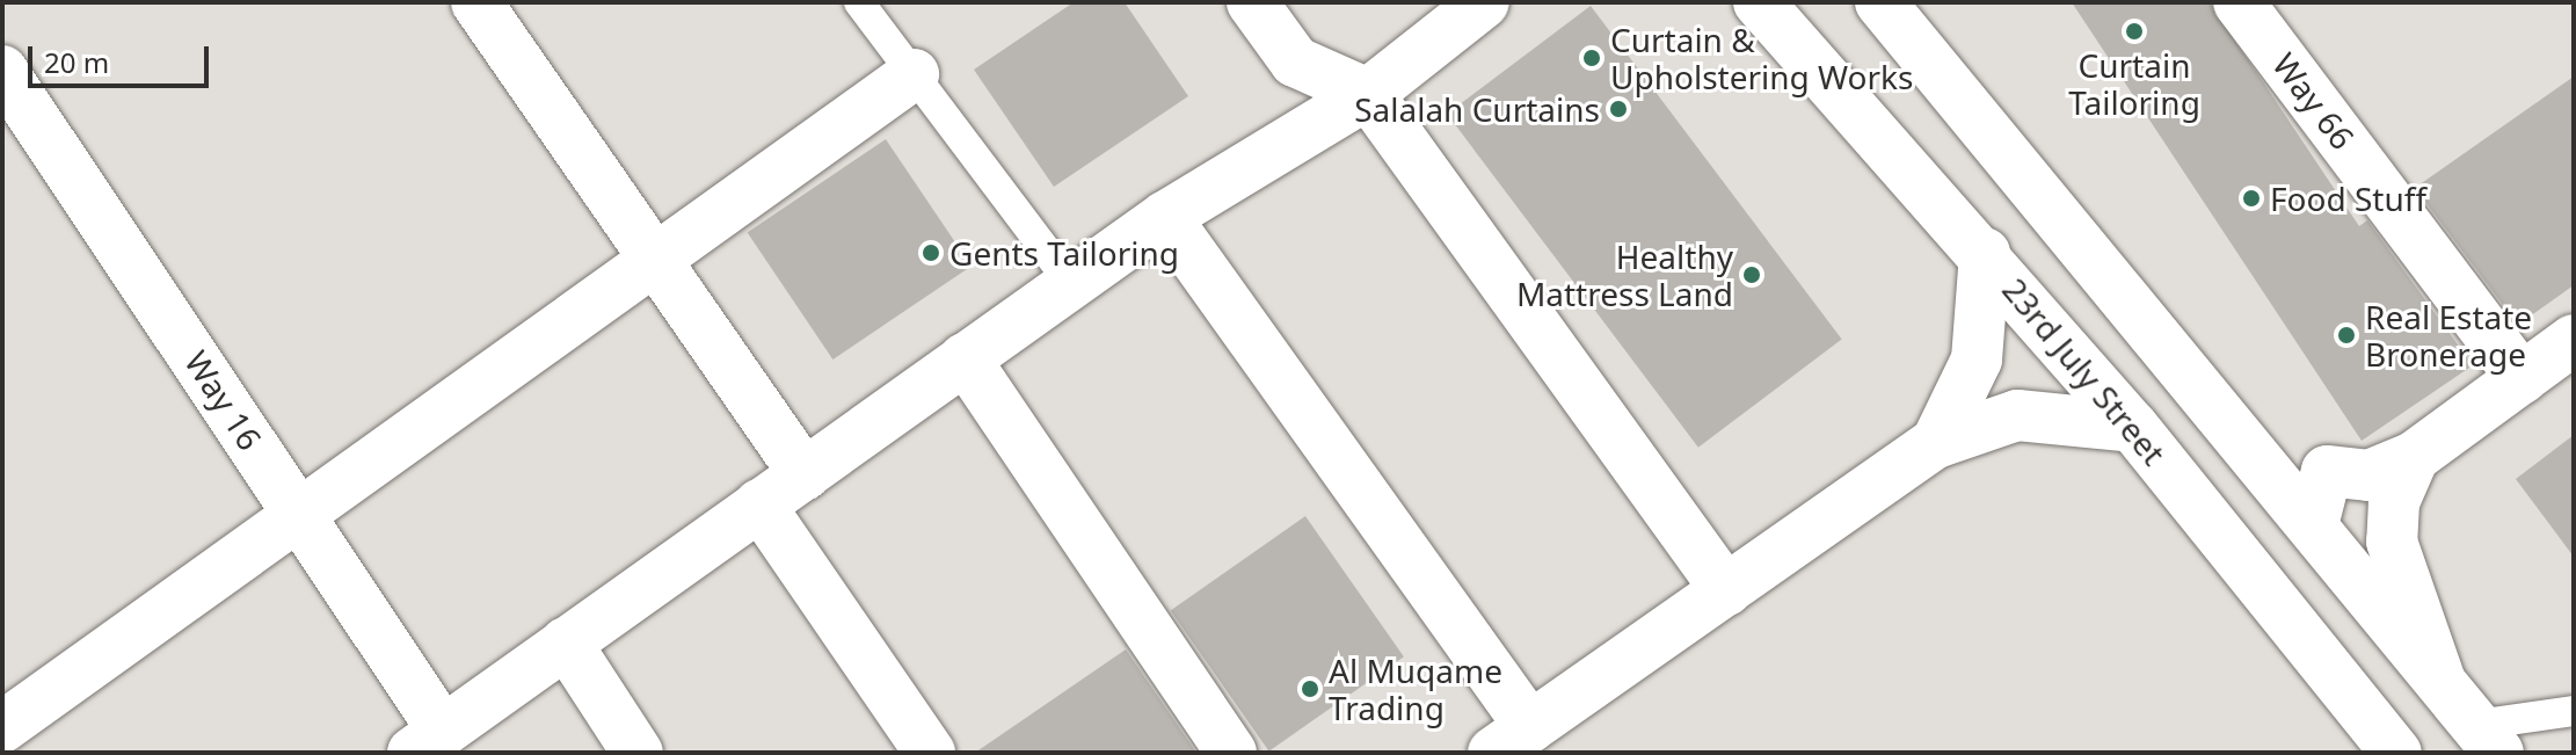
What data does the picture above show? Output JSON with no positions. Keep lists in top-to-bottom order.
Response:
{
  "streets": {
    "street": ["Way 66", "23rd July Street", "Way 16"]
  },
  "places": [
    "Curtain Tailoring",
    "Curtain & Upholstering Works",
    "Salalah Curtains",
    "Food Stuff",
    "Gents Tailoring",
    "Healthy Mattress Land",
    "Real Estate Bronerage",
    "Al Muqame Trading"
  ],
  "scale_bar": "20 m"
}
